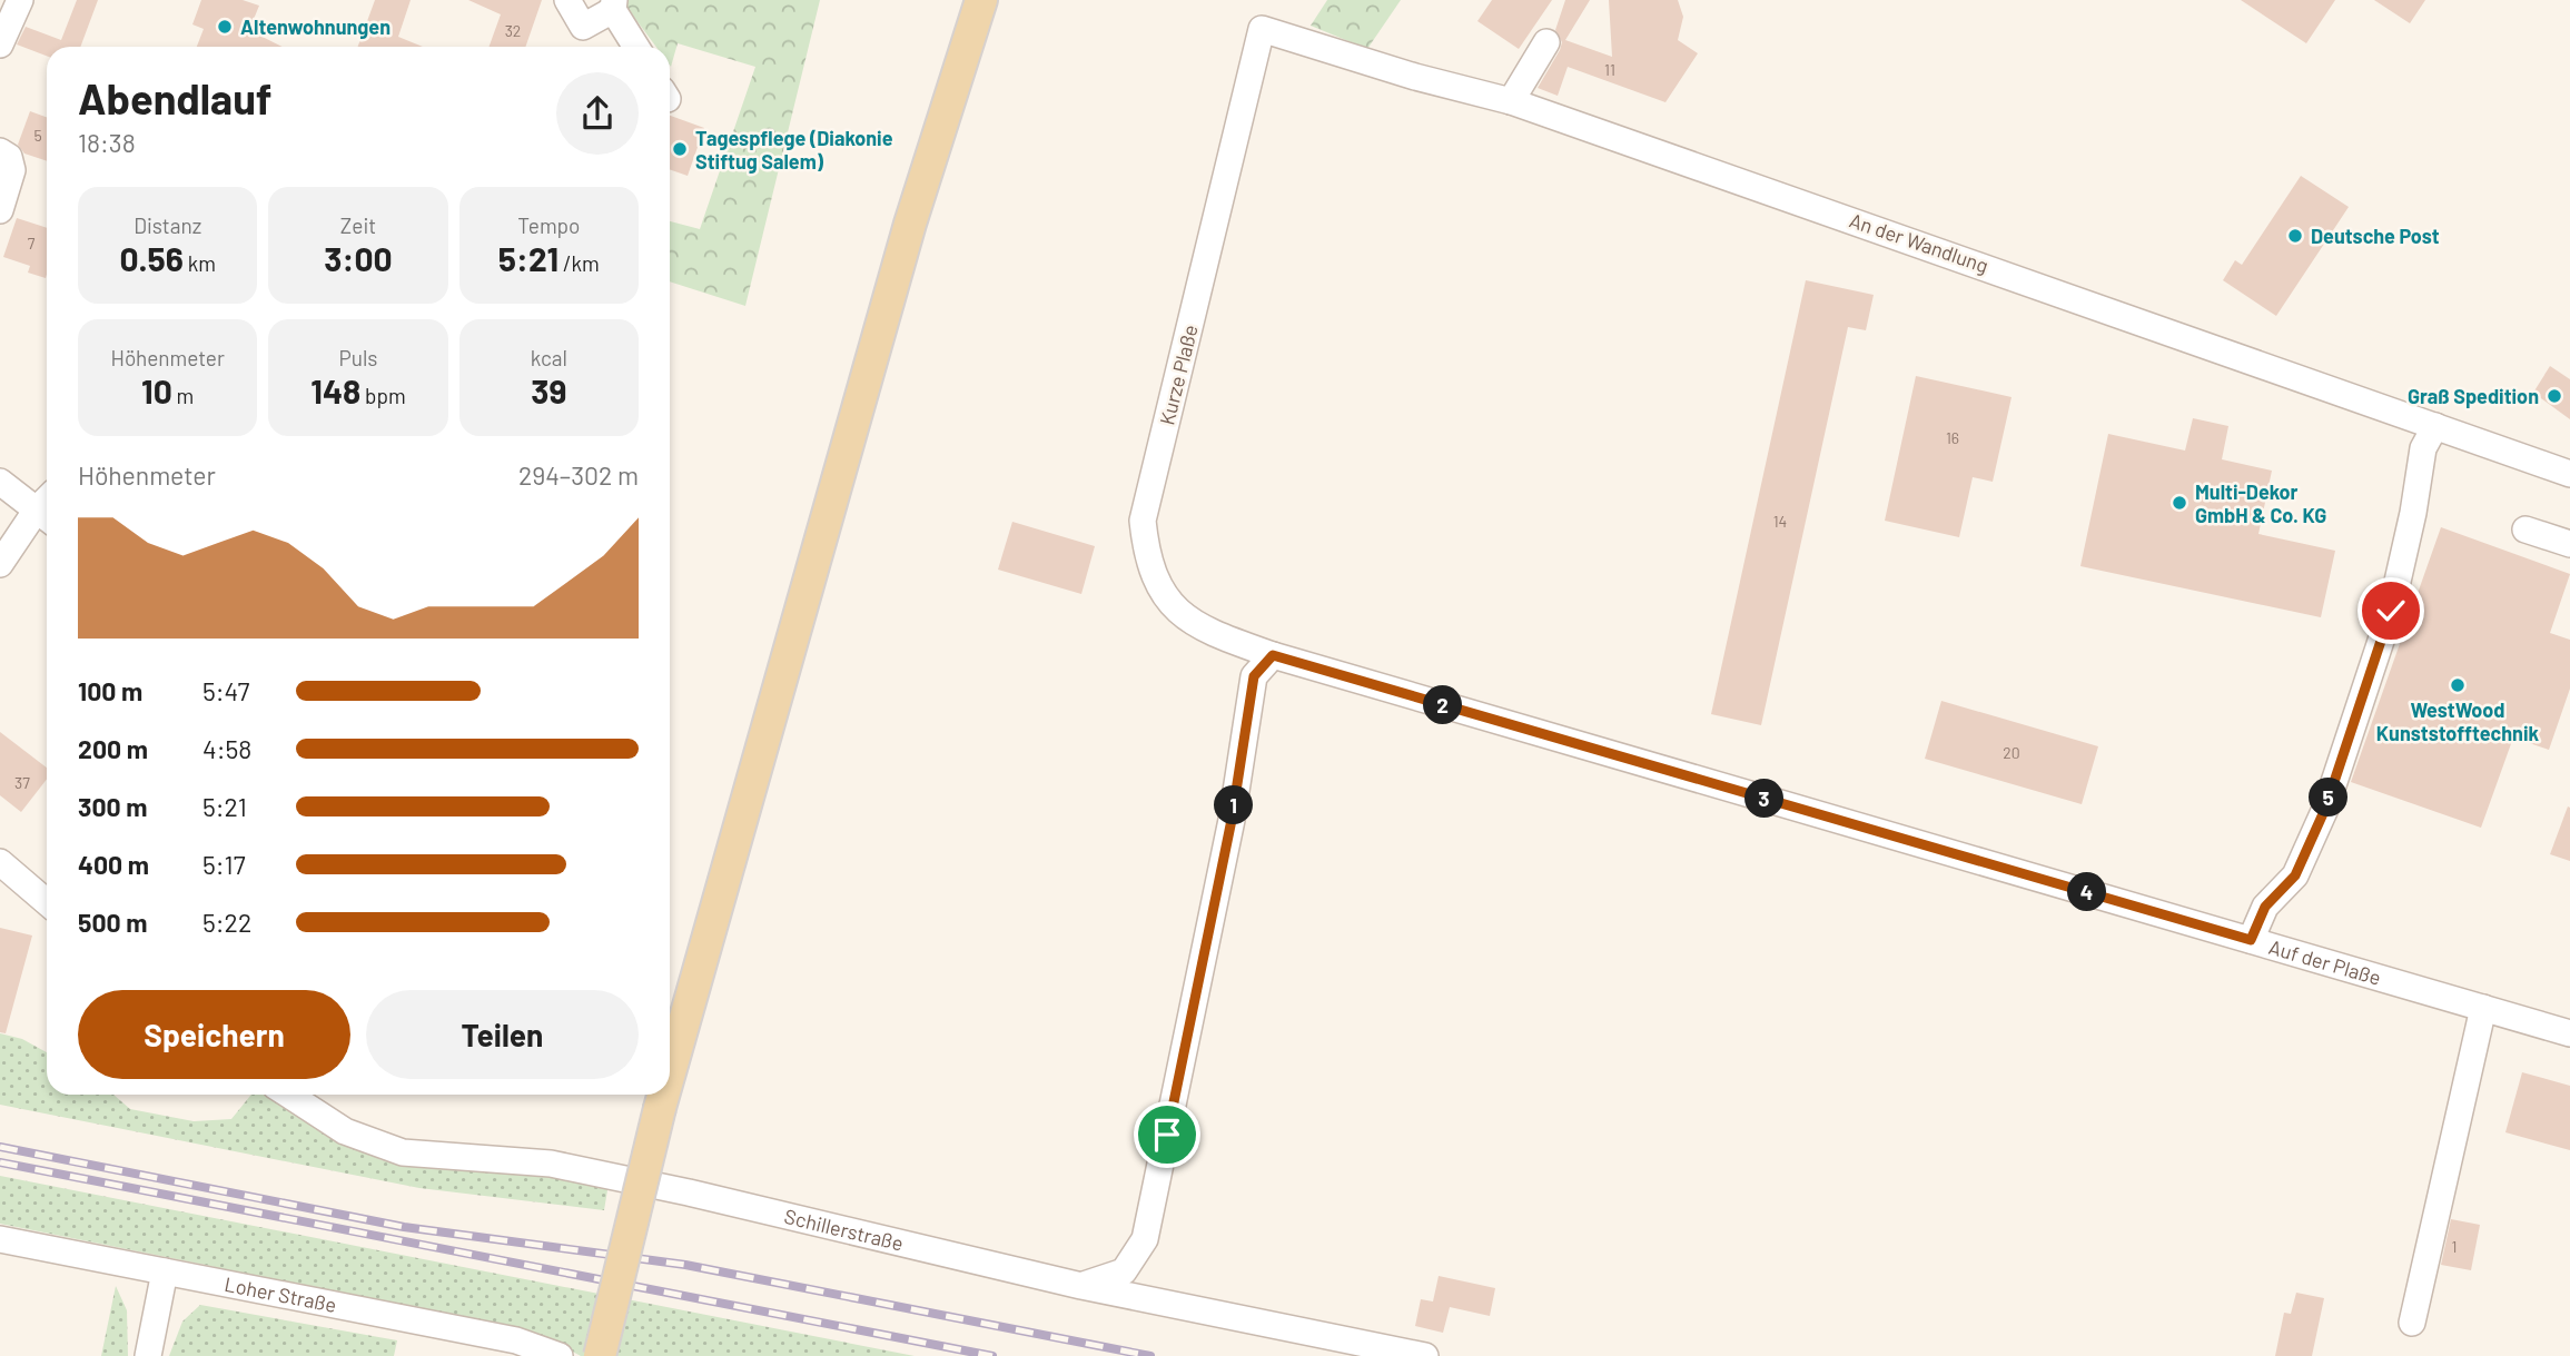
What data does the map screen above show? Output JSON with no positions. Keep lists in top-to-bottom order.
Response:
{
  "streets": {
    "street": [
      "An der Wandlung",
      "Kurze Plaße",
      "Auf der Plaße",
      "Schillerstraße",
      "Loher Straße"
    ]
  },
  "crossings": [
    ["An der Wandlung", "Kurze Plaße"],
    ["Kurze Plaße", "Auf der Plaße"]
  ],
  "places": [
    "Altenwohnungen",
    "Tagespflege (Diakonie Stiftug Salem)",
    "Deutsche Post",
    "Graß Spedition",
    "Multi-Dekor GmbH & Co. KG",
    "WestWood Kunststofftechnik"
  ],
  "house_numbers": [
    "32",
    "11",
    "5",
    "7",
    "16",
    "14",
    "20",
    "37",
    "1"
  ],
  "page": {
    "heading": ["Abendlauf", "18:38"],
    "stats": [
      ["Distanz", "0.56 km"],
      ["Zeit", "3:00"],
      ["Tempo", "5:21 /km"],
      ["Höhenmeter", "10 m"],
      ["Puls", "148 bpm"],
      ["kcal", "39"]
    ],
    "chart": ["Höhenmeter", "294–302 m"],
    "list": [
      {
        "name": "100 m",
        "note": "5:47"
      },
      {
        "name": "200 m",
        "note": "4:58"
      },
      {
        "name": "300 m",
        "note": "5:21"
      },
      {
        "name": "400 m",
        "note": "5:17"
      },
      {
        "name": "500 m",
        "note": "5:22"
      }
    ],
    "pins": [
      "2",
      "5",
      "3",
      "1",
      "4"
    ],
    "buttons": ["Speichern", "Teilen"]
  }
}
